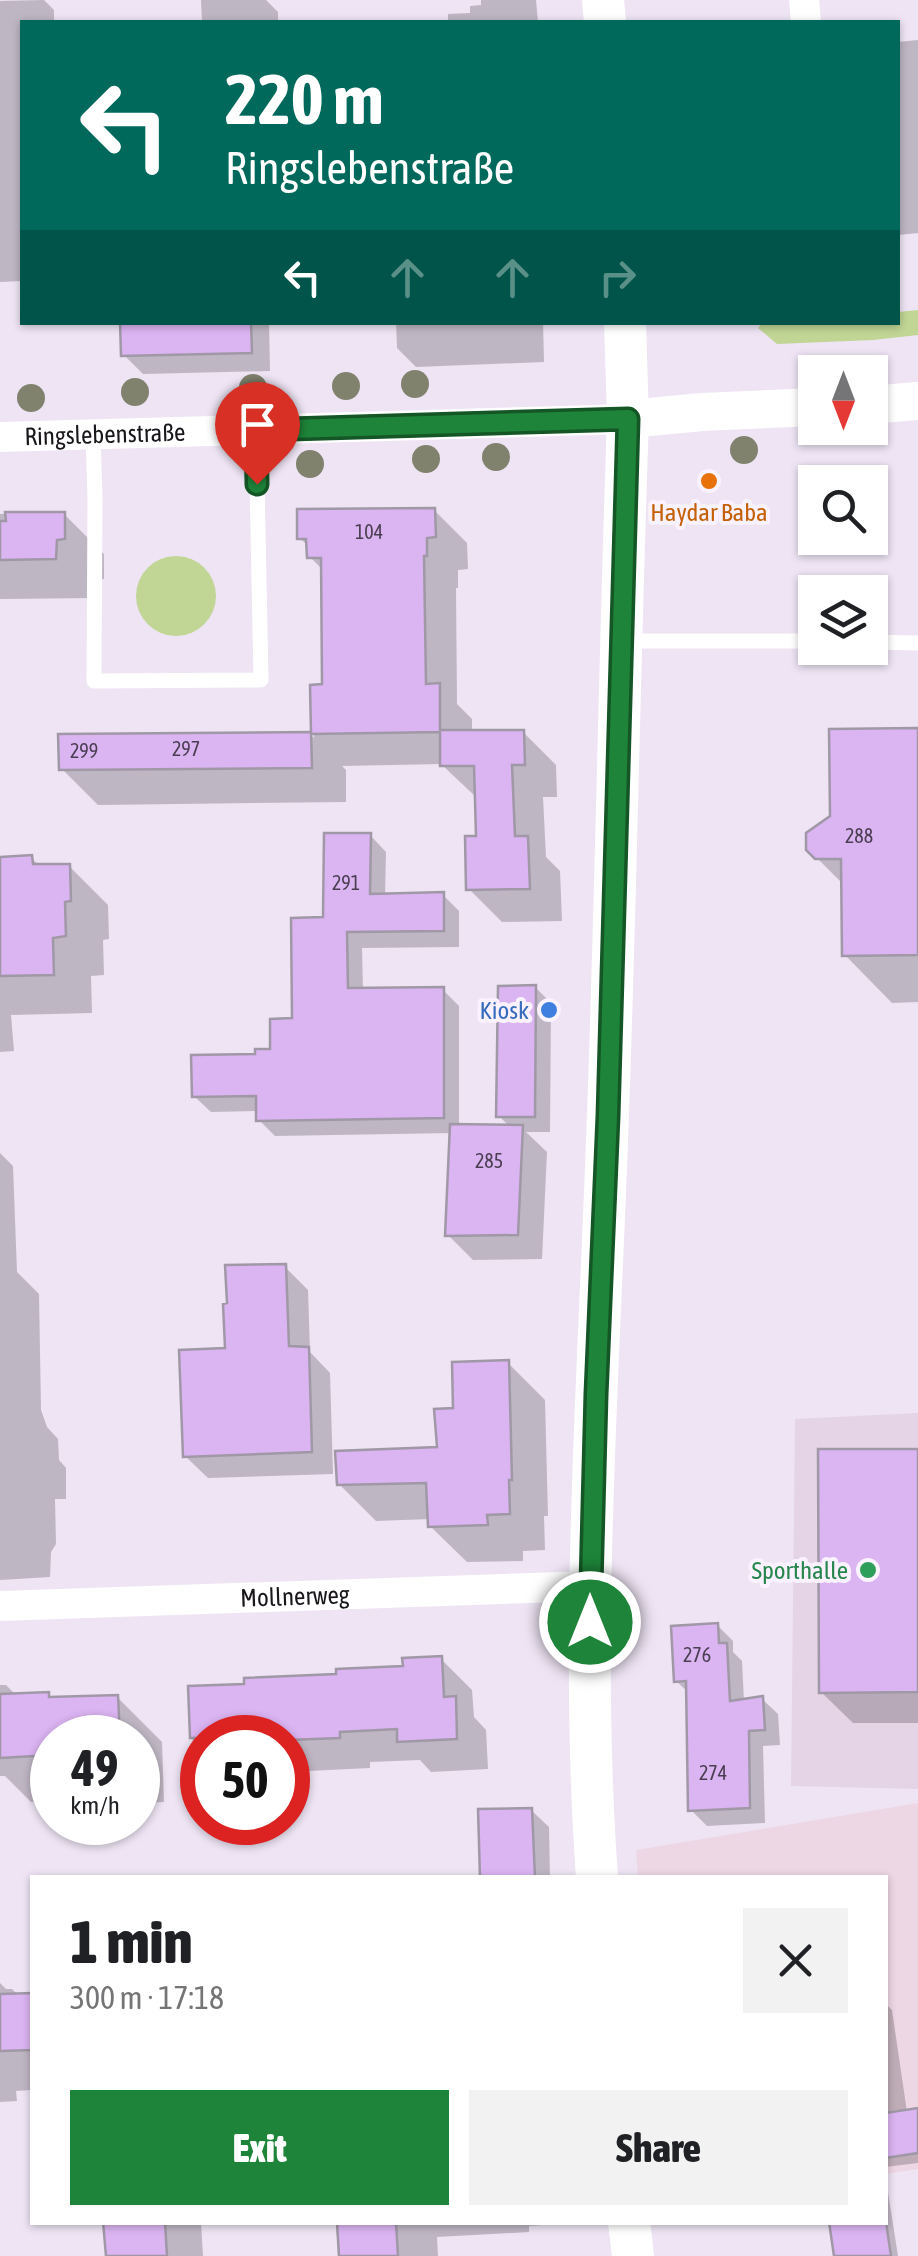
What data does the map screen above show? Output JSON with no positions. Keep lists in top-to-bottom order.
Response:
{
  "streets": {
    "street": ["Ringslebenstraße", "Mollnerweg"]
  },
  "places": ["Haydar Baba", "Kiosk", "Sporthalle"],
  "house_numbers": [
    "104",
    "297",
    "299",
    "288",
    "291",
    "285",
    "276",
    "274"
  ],
  "north": "bottom",
  "page": {
    "turn": ["220 m", "Ringslebenstraße"],
    "speed": "49 km/h",
    "limit": "50",
    "heading": ["1 min", "300 m · 17:18"],
    "buttons": ["Exit", "Share"]
  }
}
